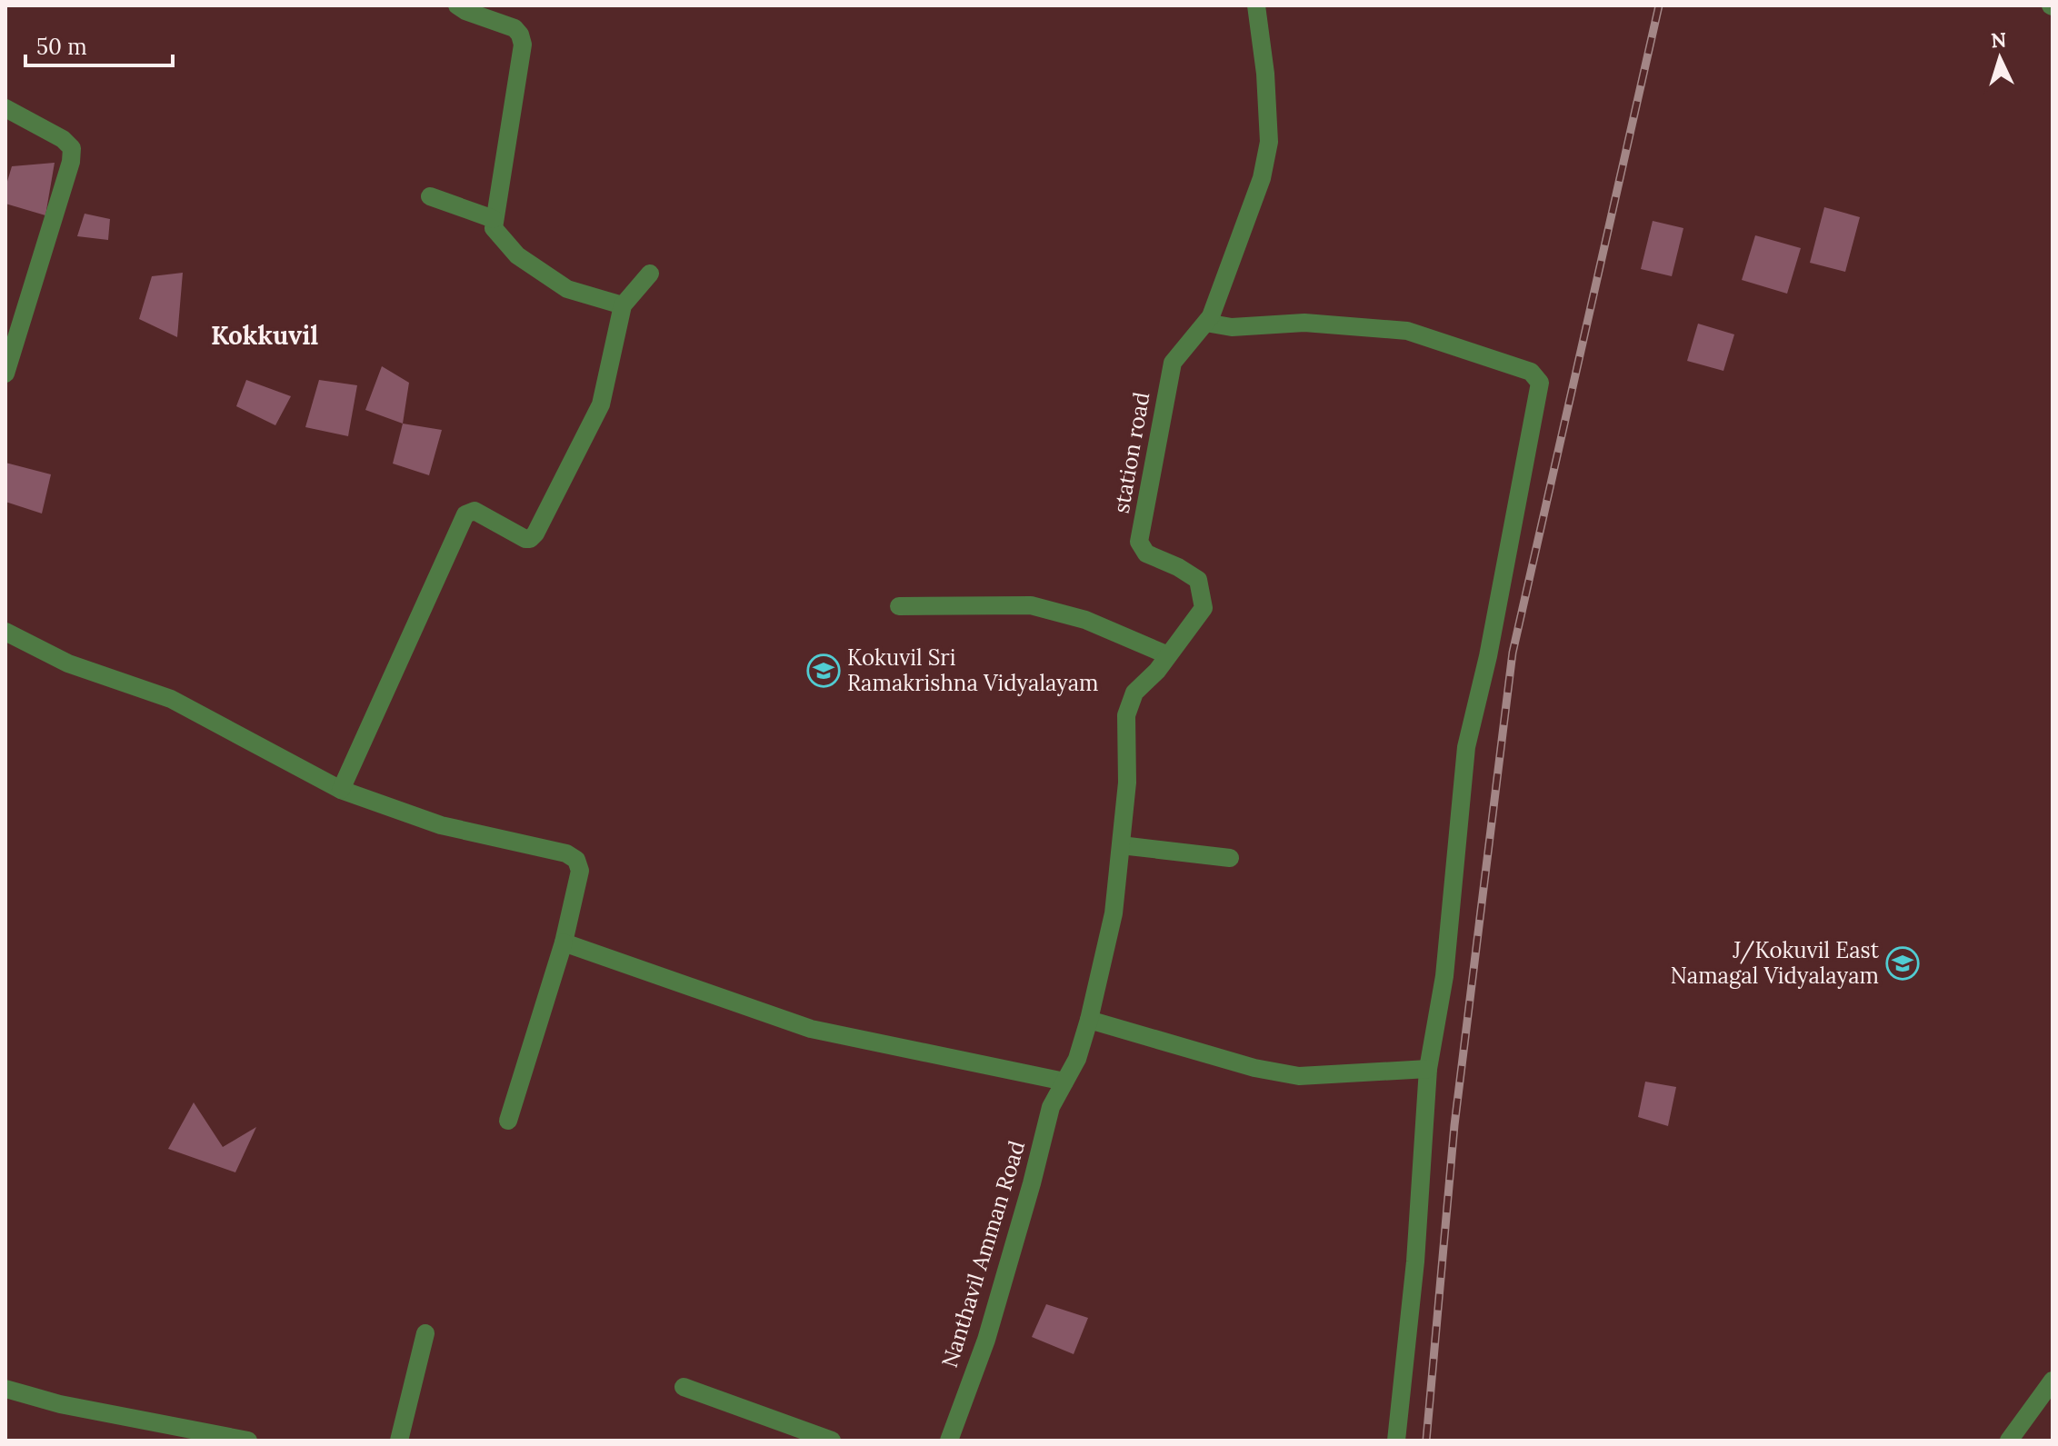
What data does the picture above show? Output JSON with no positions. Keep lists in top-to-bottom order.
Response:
{
  "streets": {
    "street": ["station road", "Nanthavil Amman Road"]
  },
  "crossings": [
    ["station road", "Nanthavil Amman Road"]
  ],
  "districts": ["Kokkuvil"],
  "places": {
    "school or university": ["Kokuvil Sri Ramakrishna Vidyalayam", "J/Kokuvil East Namagal Vidyalayam"]
  },
  "scale_bar": "50 m",
  "north": "top"
}
